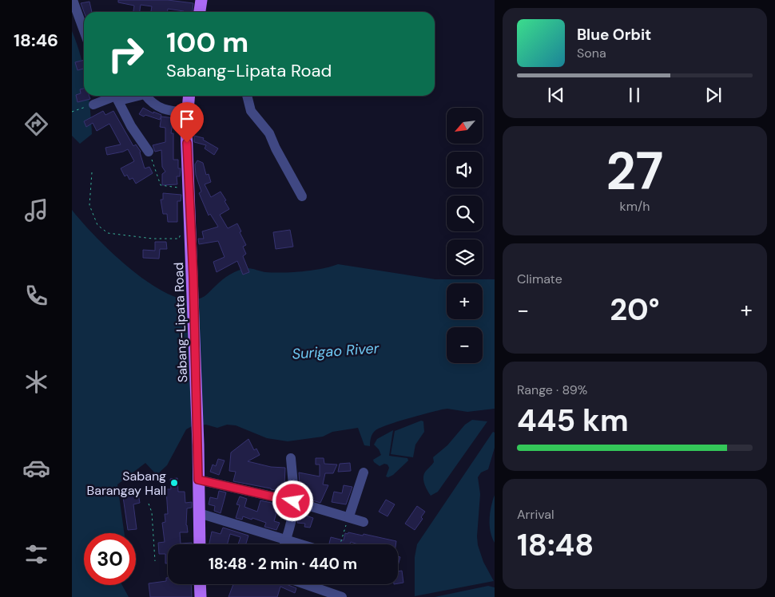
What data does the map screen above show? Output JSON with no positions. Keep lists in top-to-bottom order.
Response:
{
  "streets": {
    "main road": ["Sabang-Lipata Road"]
  },
  "water": ["Surigao River"],
  "places": ["Sabang Barangay Hall"],
  "north": "bottom left",
  "page": {
    "tabs": "18:46",
    "turn": ["100 m", "Sabang-Lipata Road"],
    "song": ["Blue Orbit", "Sona"],
    "map_buttons": ["+", "−"],
    "tile": [
      ["27", "km/h"],
      "Climate",
      ["Range · 89%", "445 km"],
      ["Arrival", "18:48"]
    ],
    "heat": ["−", "20°", "+"],
    "limit": "30",
    "trip": "18:48 · 2 min · 440 m"
  }
}
